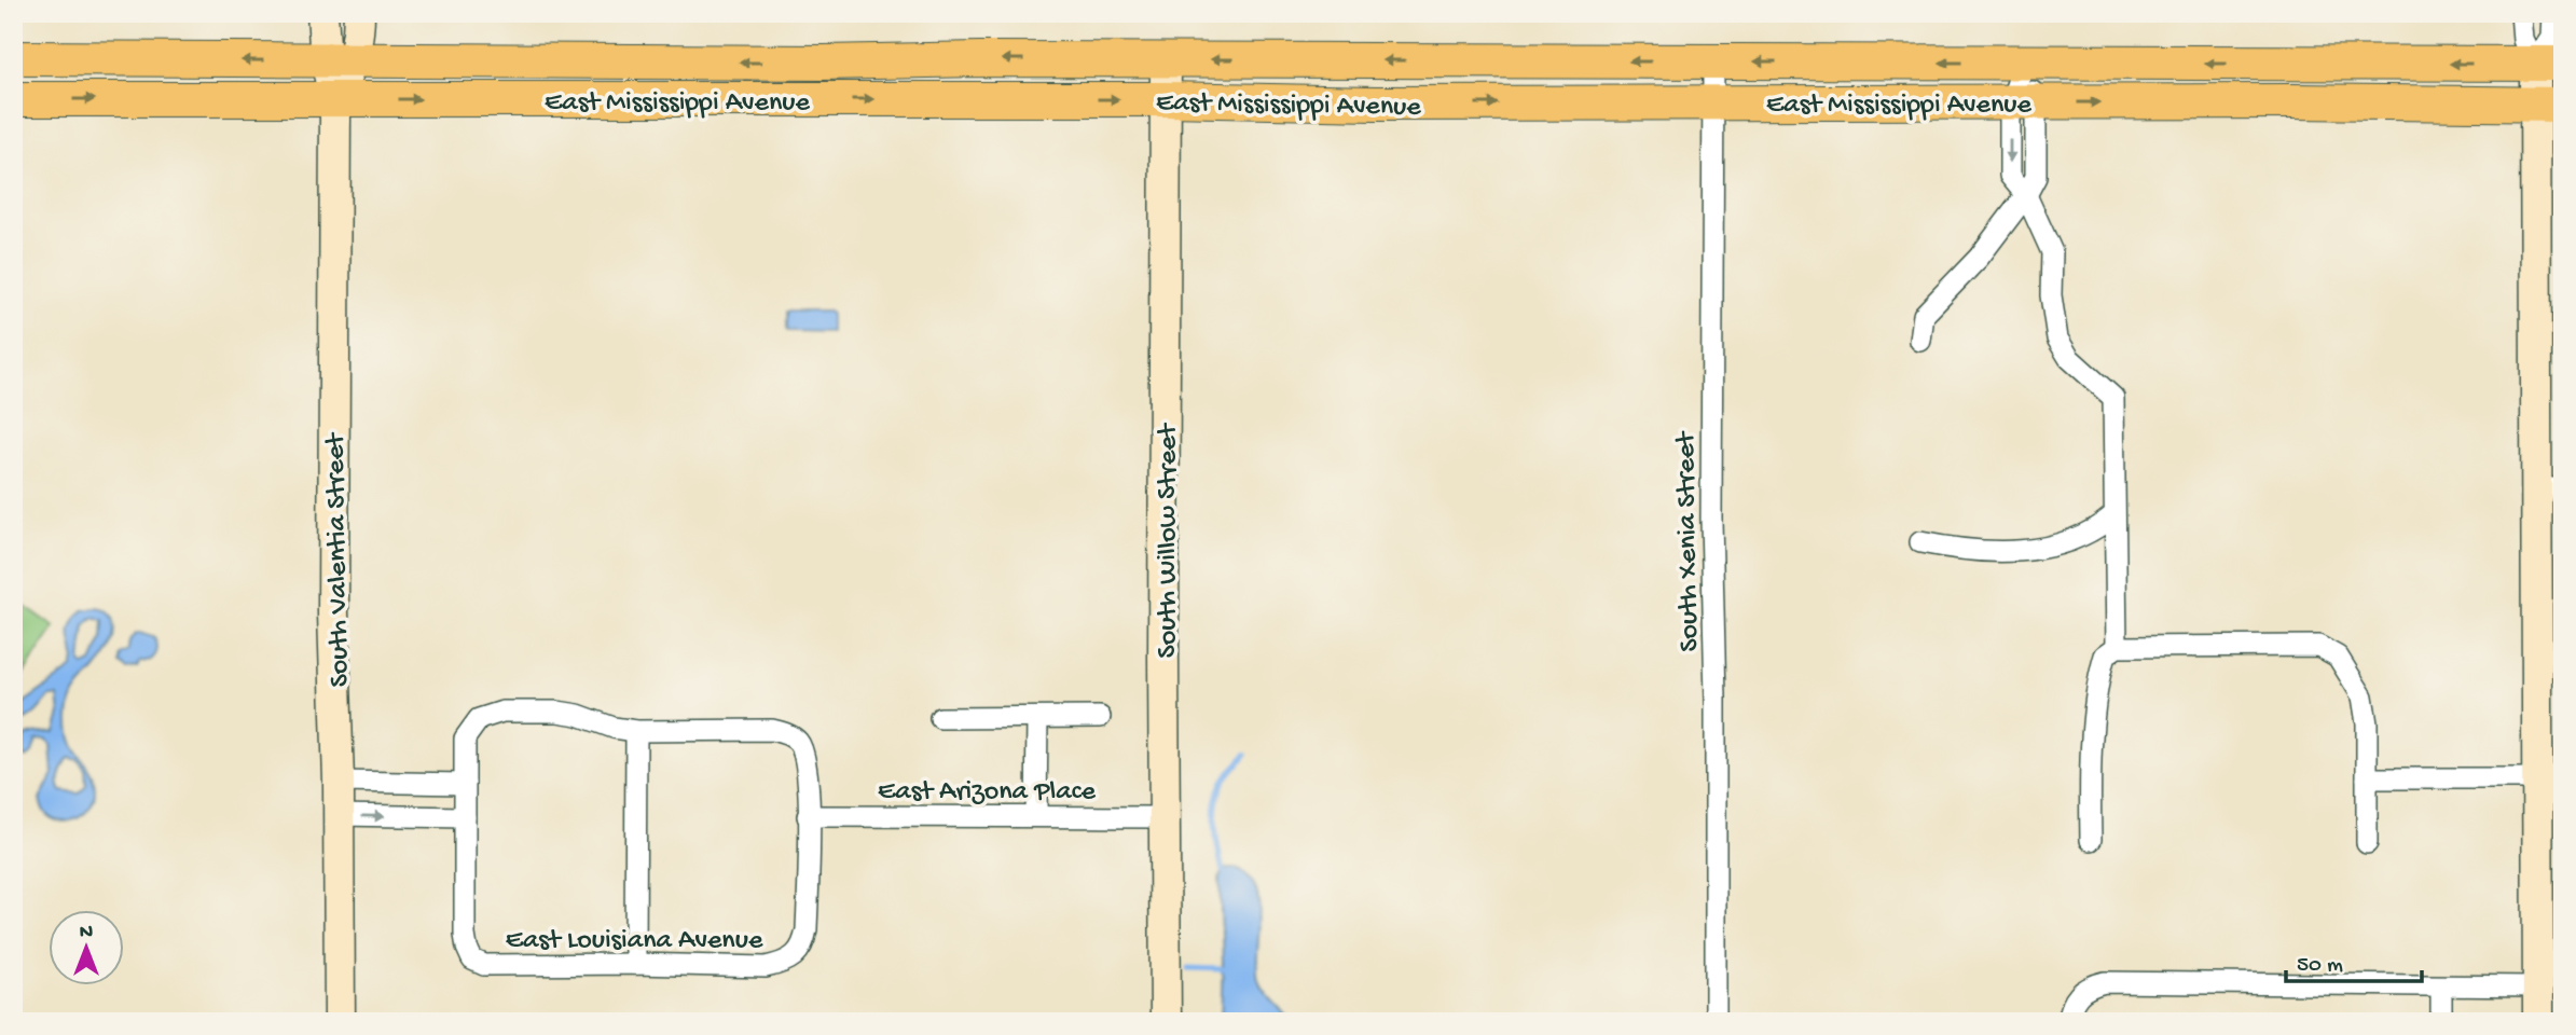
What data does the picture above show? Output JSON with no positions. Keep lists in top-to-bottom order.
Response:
{
  "streets": {
    "main road": ["East Mississippi Avenue"],
    "street": [
      "South Willow Street",
      "South Xenia Street",
      "South Valentia Street",
      "East Arizona Place",
      "East Louisiana Avenue"
    ]
  },
  "crossings": [
    ["East Mississippi Avenue", "South Willow Street"],
    ["East Mississippi Avenue", "South Xenia Street"],
    ["East Mississippi Avenue", "South Valentia Street"],
    ["South Willow Street", "East Arizona Place"],
    ["East Arizona Place", "East Louisiana Avenue"]
  ],
  "scale_bar": "50 m",
  "north": "top"
}
